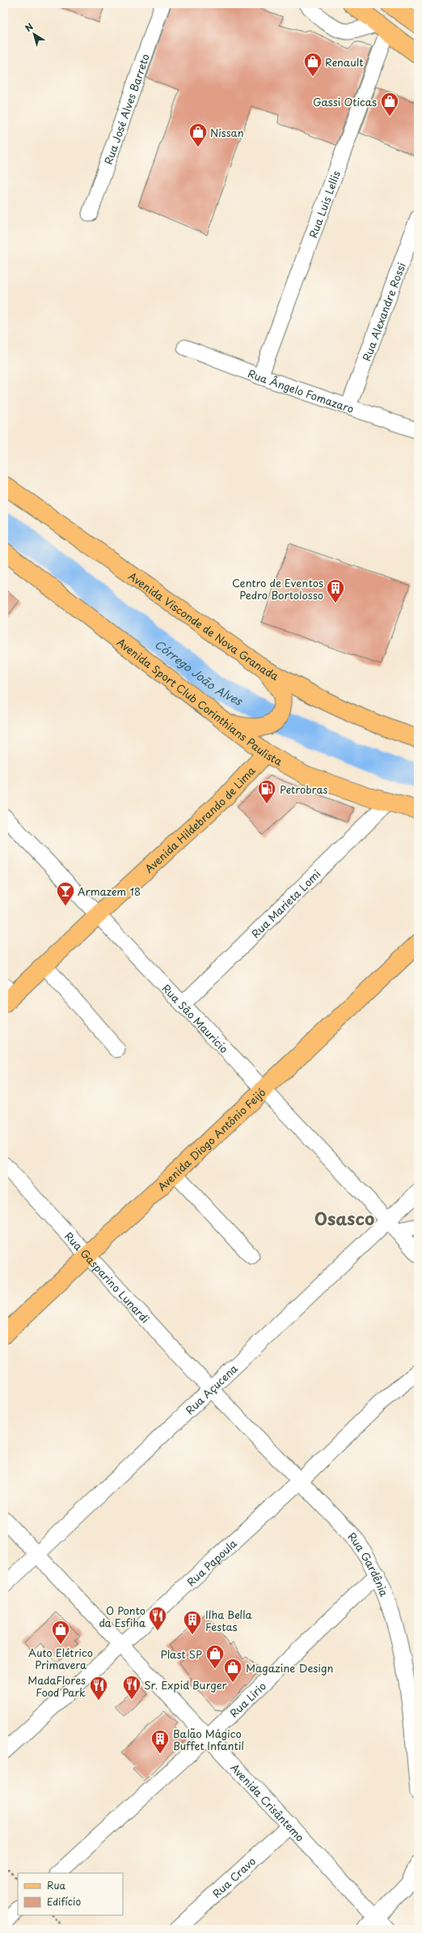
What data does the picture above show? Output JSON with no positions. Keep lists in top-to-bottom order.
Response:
{
  "streets": {
    "main road": [
      "Avenida Visconde de Nova Granada",
      "Avenida Sport Club Corinthians Paulista",
      "Avenida Hildebrando de Lima",
      "Avenida Diogo Antônio Feijó"
    ],
    "street": [
      "Rua José Alves Barreto",
      "Rua Luis Lellis",
      "Rua Alexandre Rossi",
      "Rua Ângelo Fomazaro",
      "Rua Marieta Lomi",
      "Rua São Mauricio",
      "Rua Gasparino Lunardi",
      "Rua Açucena",
      "Rua Papoula",
      "Rua Gardênia",
      "Rua Lirio",
      "Avenida Crisântemo",
      "Rua Cravo"
    ]
  },
  "crossings": [
    ["Rua Luis Lellis", "Rua Ângelo Fomazaro"],
    ["Rua Alexandre Rossi", "Rua Ângelo Fomazaro"],
    ["Avenida Sport Club Corinthians Paulista", "Avenida Hildebrando de Lima"],
    ["Avenida Sport Club Corinthians Paulista", "Rua Marieta Lomi"],
    ["Avenida Hildebrando de Lima", "Rua São Mauricio"],
    ["Rua Marieta Lomi", "Rua São Mauricio"],
    ["Rua São Mauricio", "Avenida Diogo Antônio Feijó"],
    ["Rua São Mauricio", "Rua Açucena"],
    ["Avenida Diogo Antônio Feijó", "Rua Gasparino Lunardi"],
    ["Rua Gasparino Lunardi", "Rua Açucena"],
    ["Rua Gasparino Lunardi", "Rua Gardênia"],
    ["Rua Açucena", "Rua Gardênia"],
    ["Rua Açucena", "Avenida Crisântemo"],
    ["Rua Papoula", "Rua Gardênia"],
    ["Rua Papoula", "Avenida Crisântemo"],
    ["Rua Gardênia", "Rua Lirio"],
    ["Rua Lirio", "Avenida Crisântemo"],
    ["Avenida Crisântemo", "Rua Cravo"]
  ],
  "districts": ["Osasco"],
  "water": ["Córrego João Alves"],
  "places": {
    "shop": [
      "Renault",
      "Gassi Oticas",
      "Nissan",
      "Auto Elétrico Primavera",
      "Plast SP",
      "Magazine Design"
    ],
    "building": ["Centro de Eventos Pedro Bortolosso", "Ilha Bella Festas", "Balão Mágico Buffet Infantil"],
    "fuel station": ["Petrobras"],
    "bar": ["Armazem 18"],
    "restaurant": ["O Ponto da Esfiha", "Sr. Expid Burger", "MadaFlores Food Park"]
  },
  "legend": ["Rua", "Edifício"],
  "north": "top left"
}
